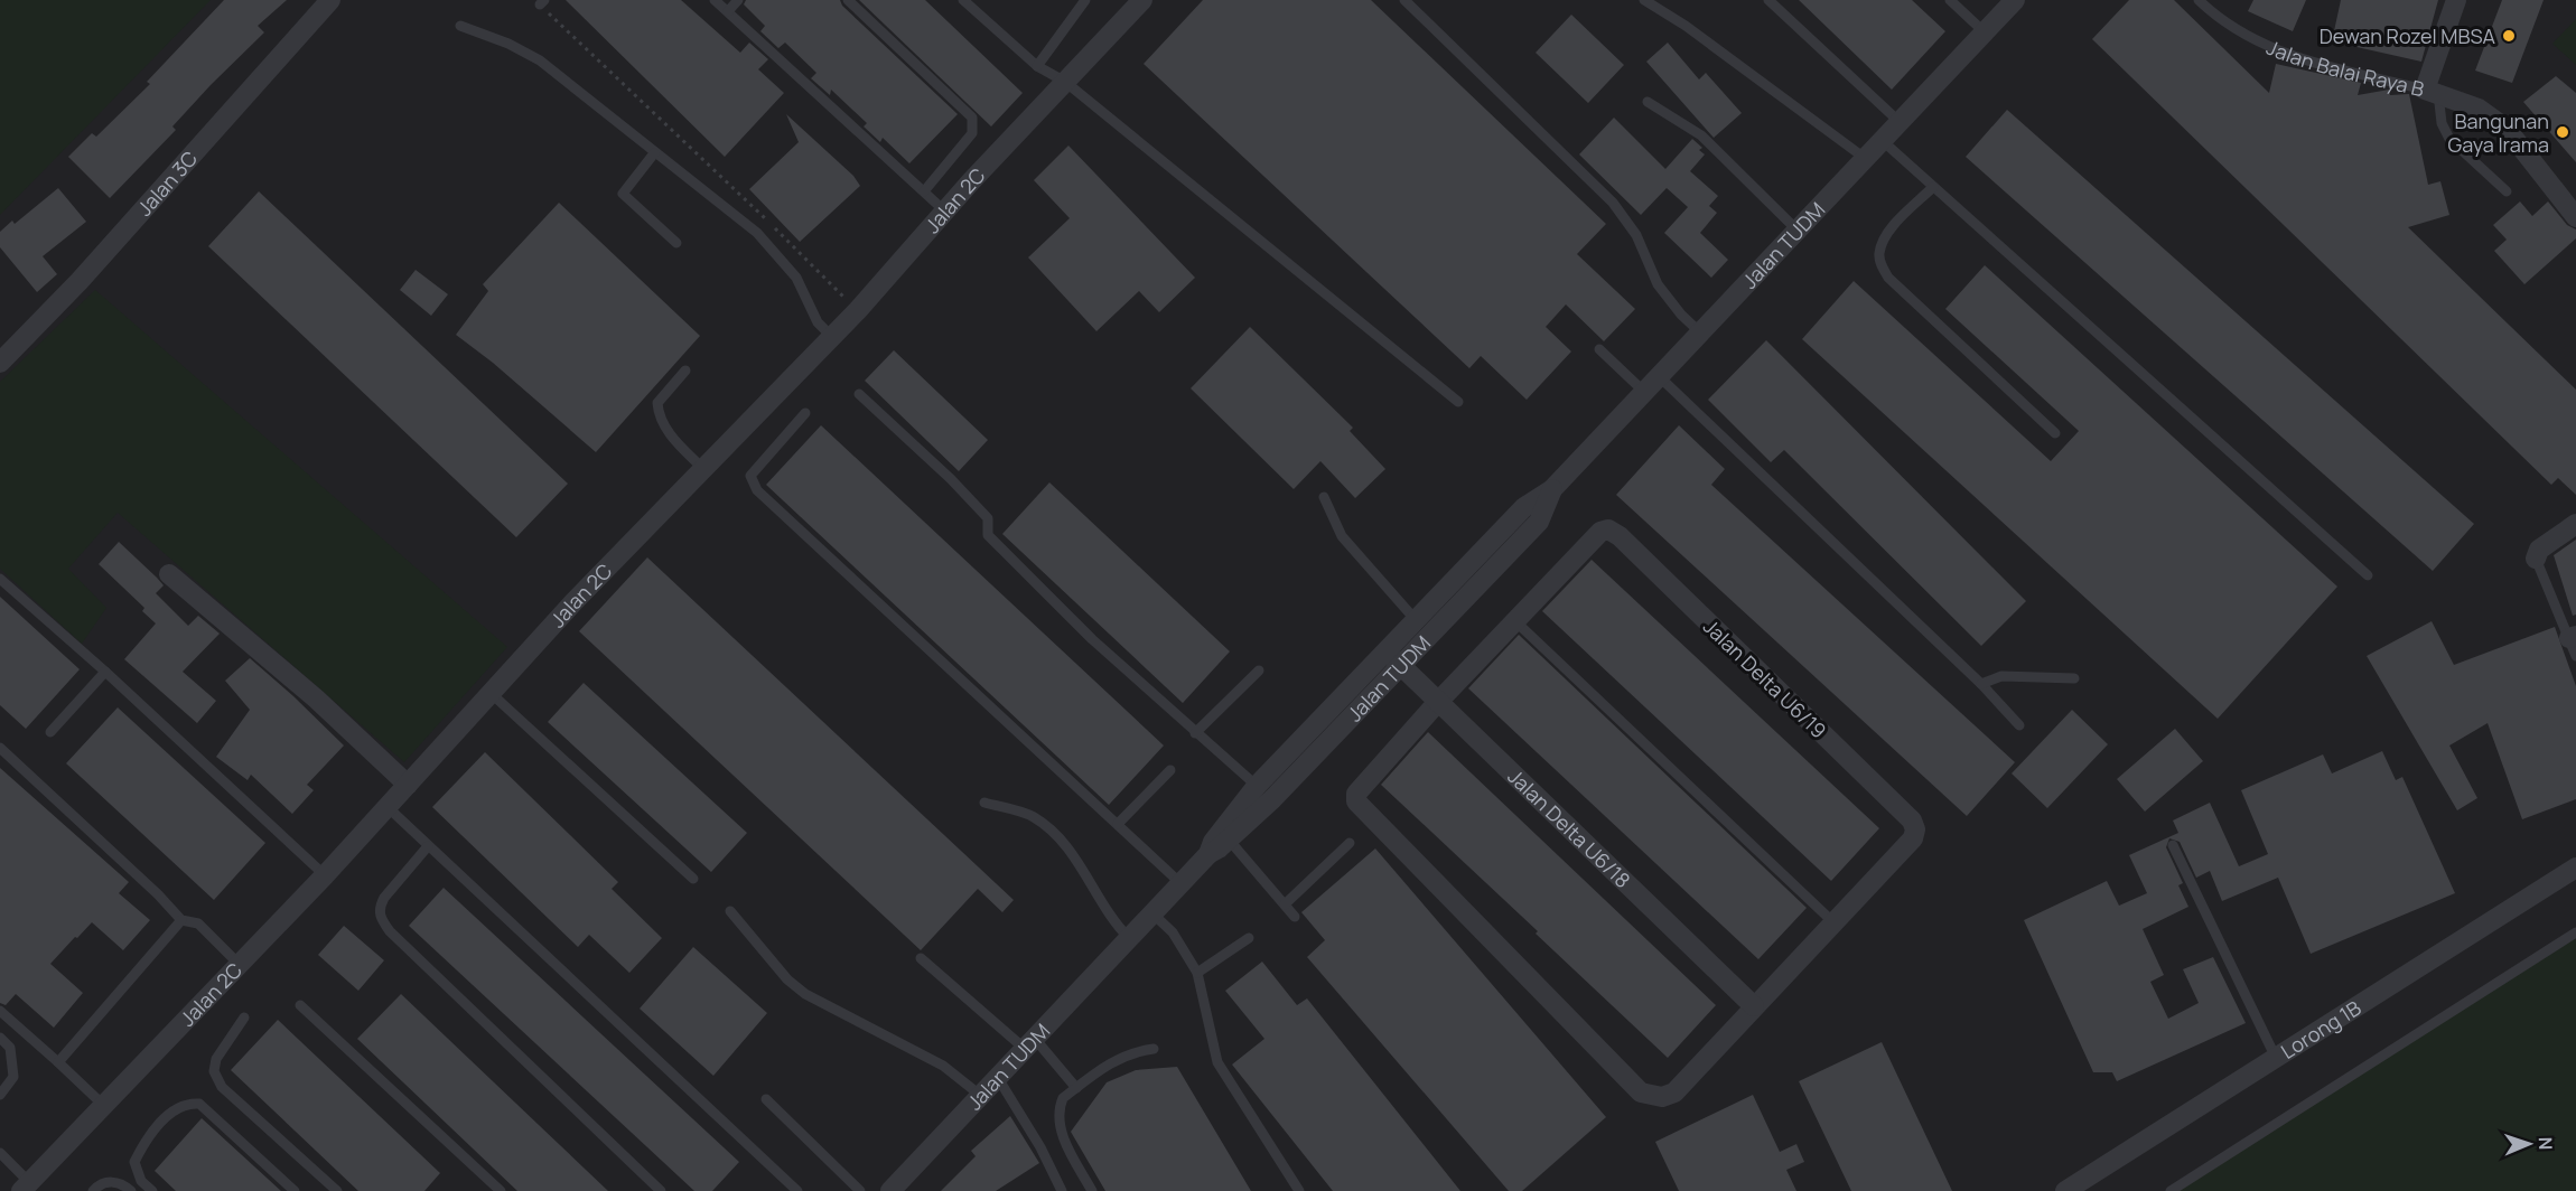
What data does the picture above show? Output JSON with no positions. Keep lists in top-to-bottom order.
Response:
{
  "streets": {
    "street": [
      "Jalan Balai Raya B",
      "Jalan 3C",
      "Jalan 2C",
      "Jalan TUDM",
      "Jalan Delta U6/19",
      "Jalan Delta U6/18",
      "Lorong 1B"
    ]
  },
  "crossings": [
    ["Jalan TUDM", "Jalan Delta U6/18"]
  ],
  "places": ["Dewan Rozel MBSA", "Bangunan Gaya Irama"],
  "north": "right"
}
